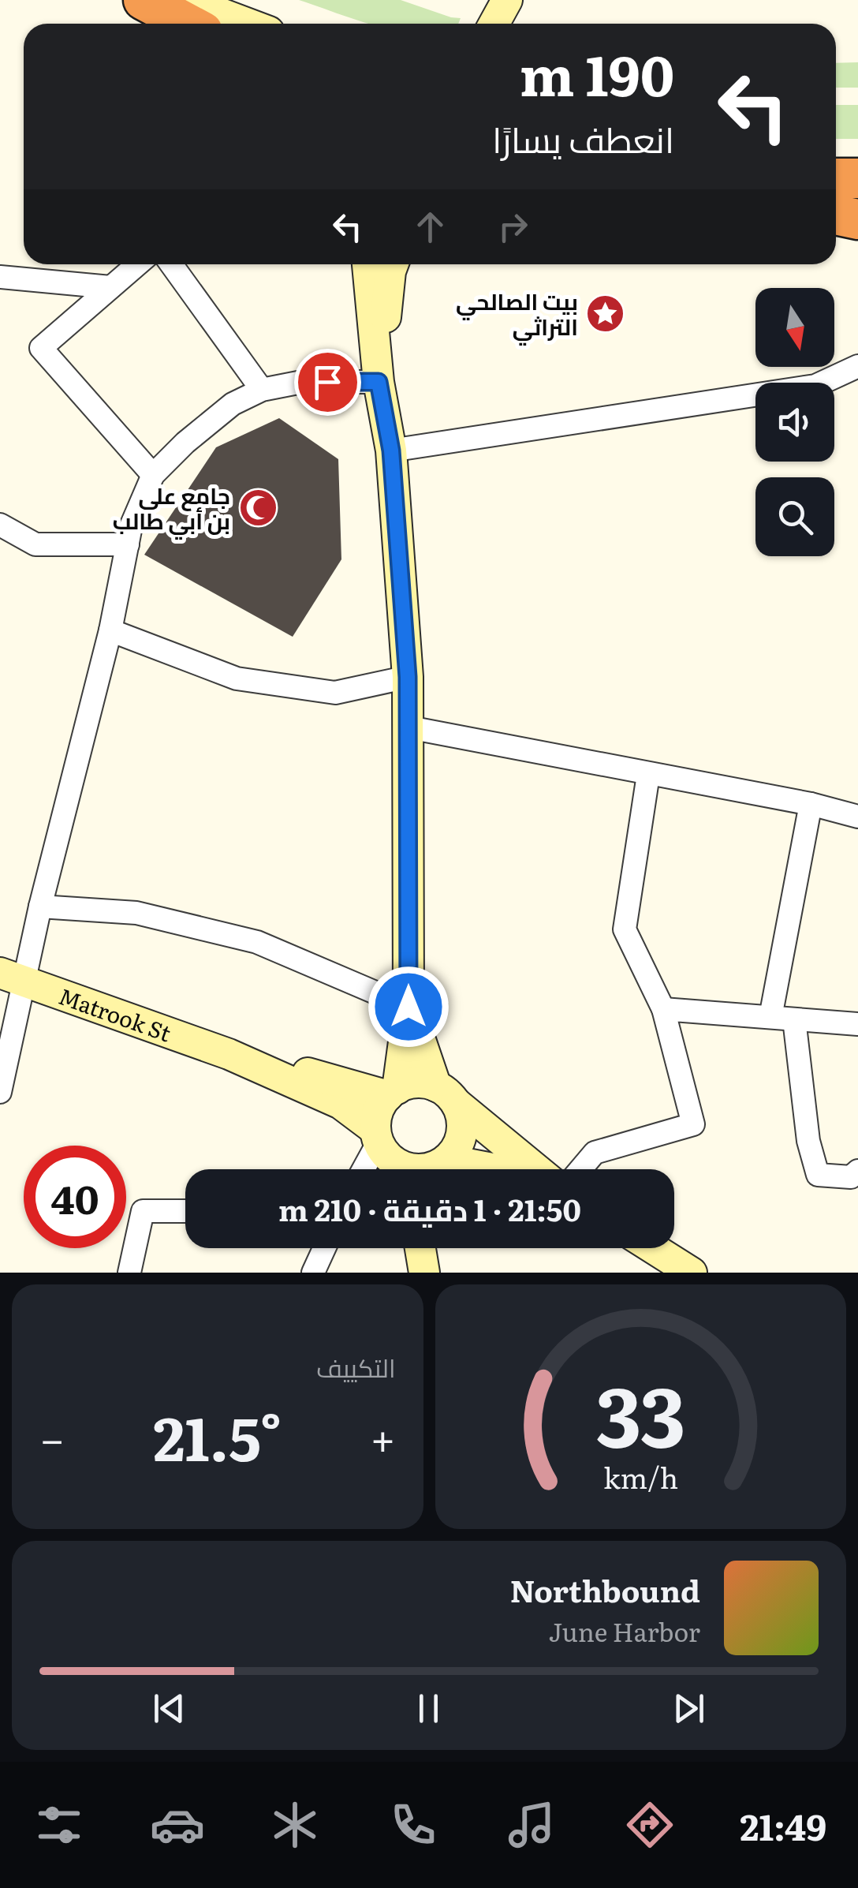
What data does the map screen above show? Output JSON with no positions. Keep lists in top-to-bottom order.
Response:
{
  "streets": {
    "street": ["Matrook St"]
  },
  "places": {
    "place": ["بيت الصالحي التراثي"],
    "mosque": ["جامع علي بن أبي طالب"]
  },
  "north": "bottom",
  "page": {
    "turn": ["190 m", "انعطف يسارًا"],
    "limit": "40",
    "trip": "21:50 · 1 دقيقة · 210 m",
    "tile": "التكييف",
    "heat": ["−", "21.5°", "+"],
    "song": ["Northbound", "June Harbor"],
    "tabs": "21:49",
    "gauge": ["33", "km/h"]
  }
}
